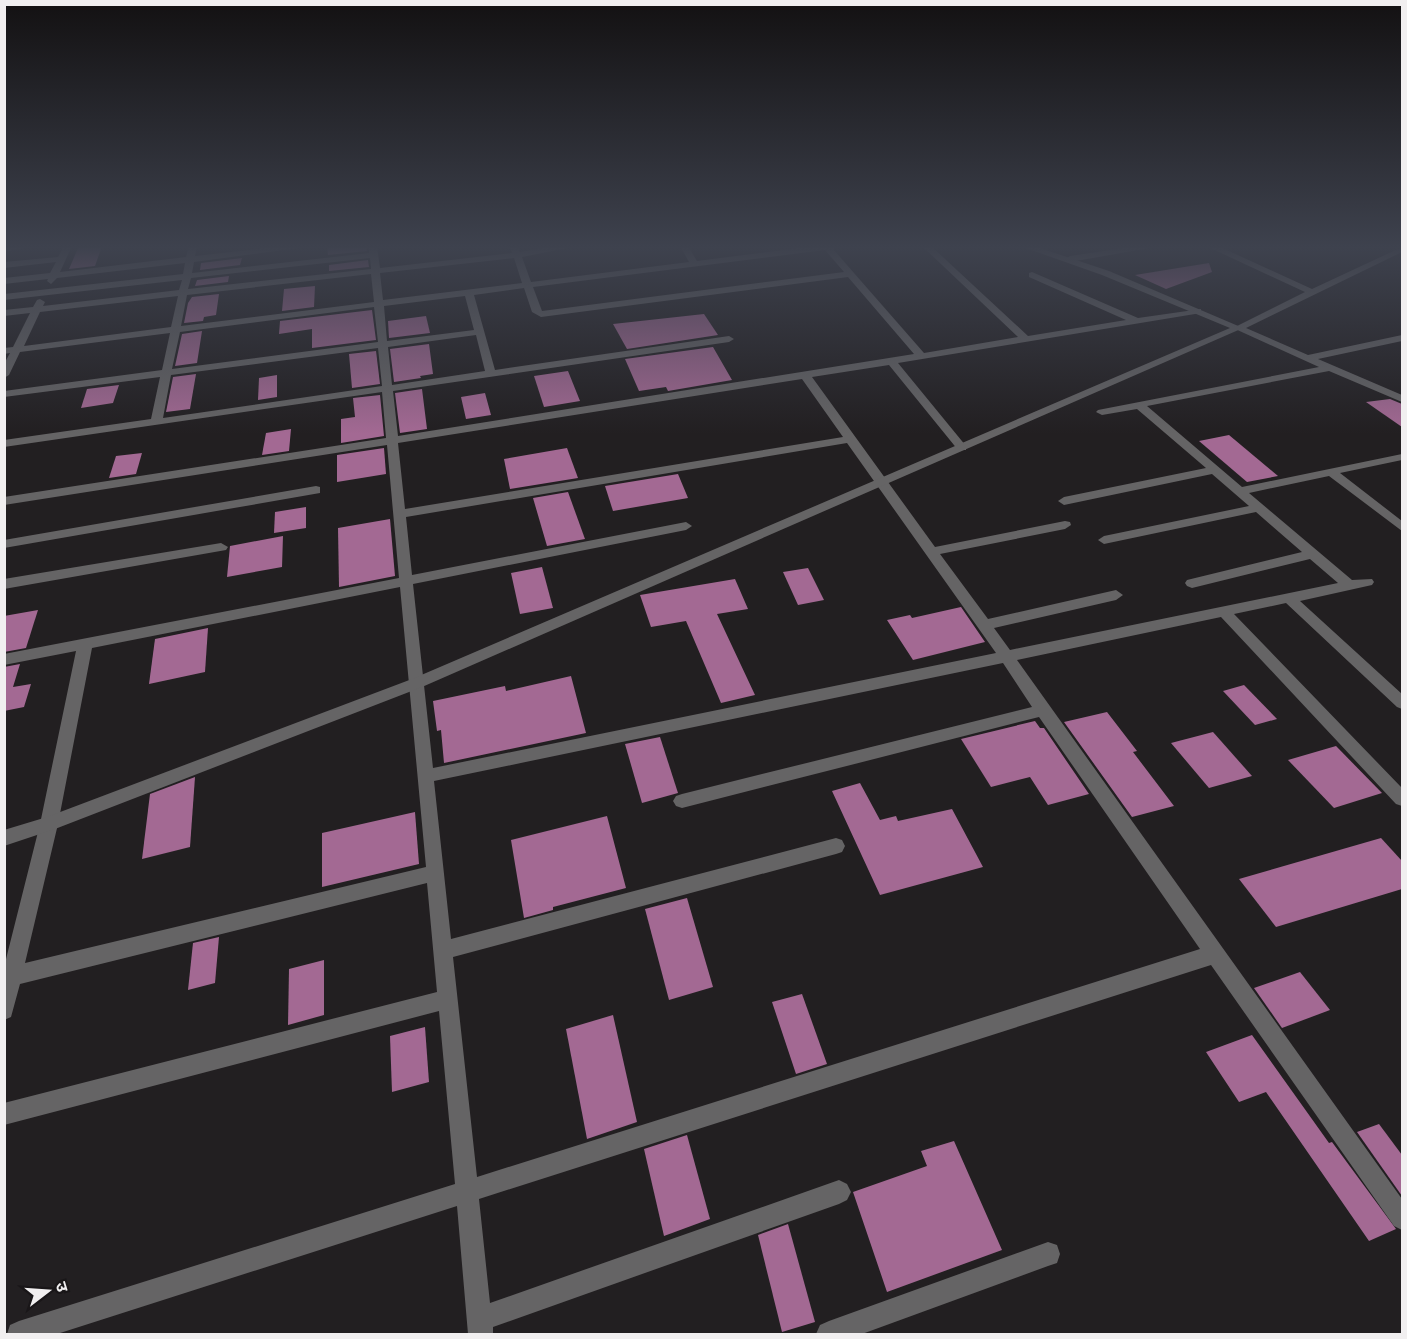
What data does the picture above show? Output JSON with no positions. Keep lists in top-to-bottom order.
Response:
{
  "north": "right"
}
